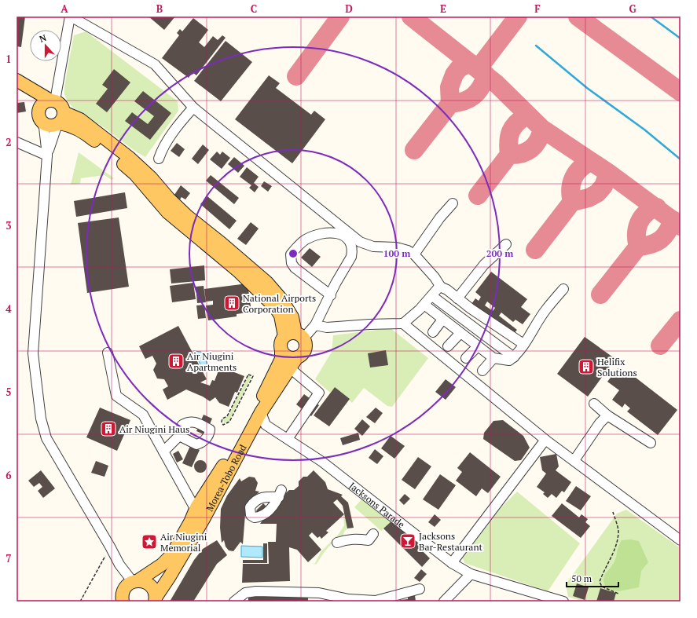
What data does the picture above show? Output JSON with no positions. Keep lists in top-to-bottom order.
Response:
{
  "streets": {
    "main road": ["Morea-Tobo Road"],
    "street": ["Jacksons Parade"]
  },
  "places": {
    "building": [
      "National Airports Corporation",
      "Air Niugini Apartments",
      "Helifix Solutions",
      "Air Niugini Haus"
    ],
    "bar": ["Jacksons Bar-Restaurant"],
    "place": ["Air Niugini Memorial"]
  },
  "scale_bar": "50 m",
  "north": "top",
  "grid": {
    "columns": [
      "A",
      "B",
      "C",
      "D",
      "E",
      "F",
      "G"
    ],
    "rows": [
      "1",
      "2",
      "3",
      "4",
      "5",
      "6",
      "7"
    ]
  },
  "rings": ["100 m", "200 m"]
}
